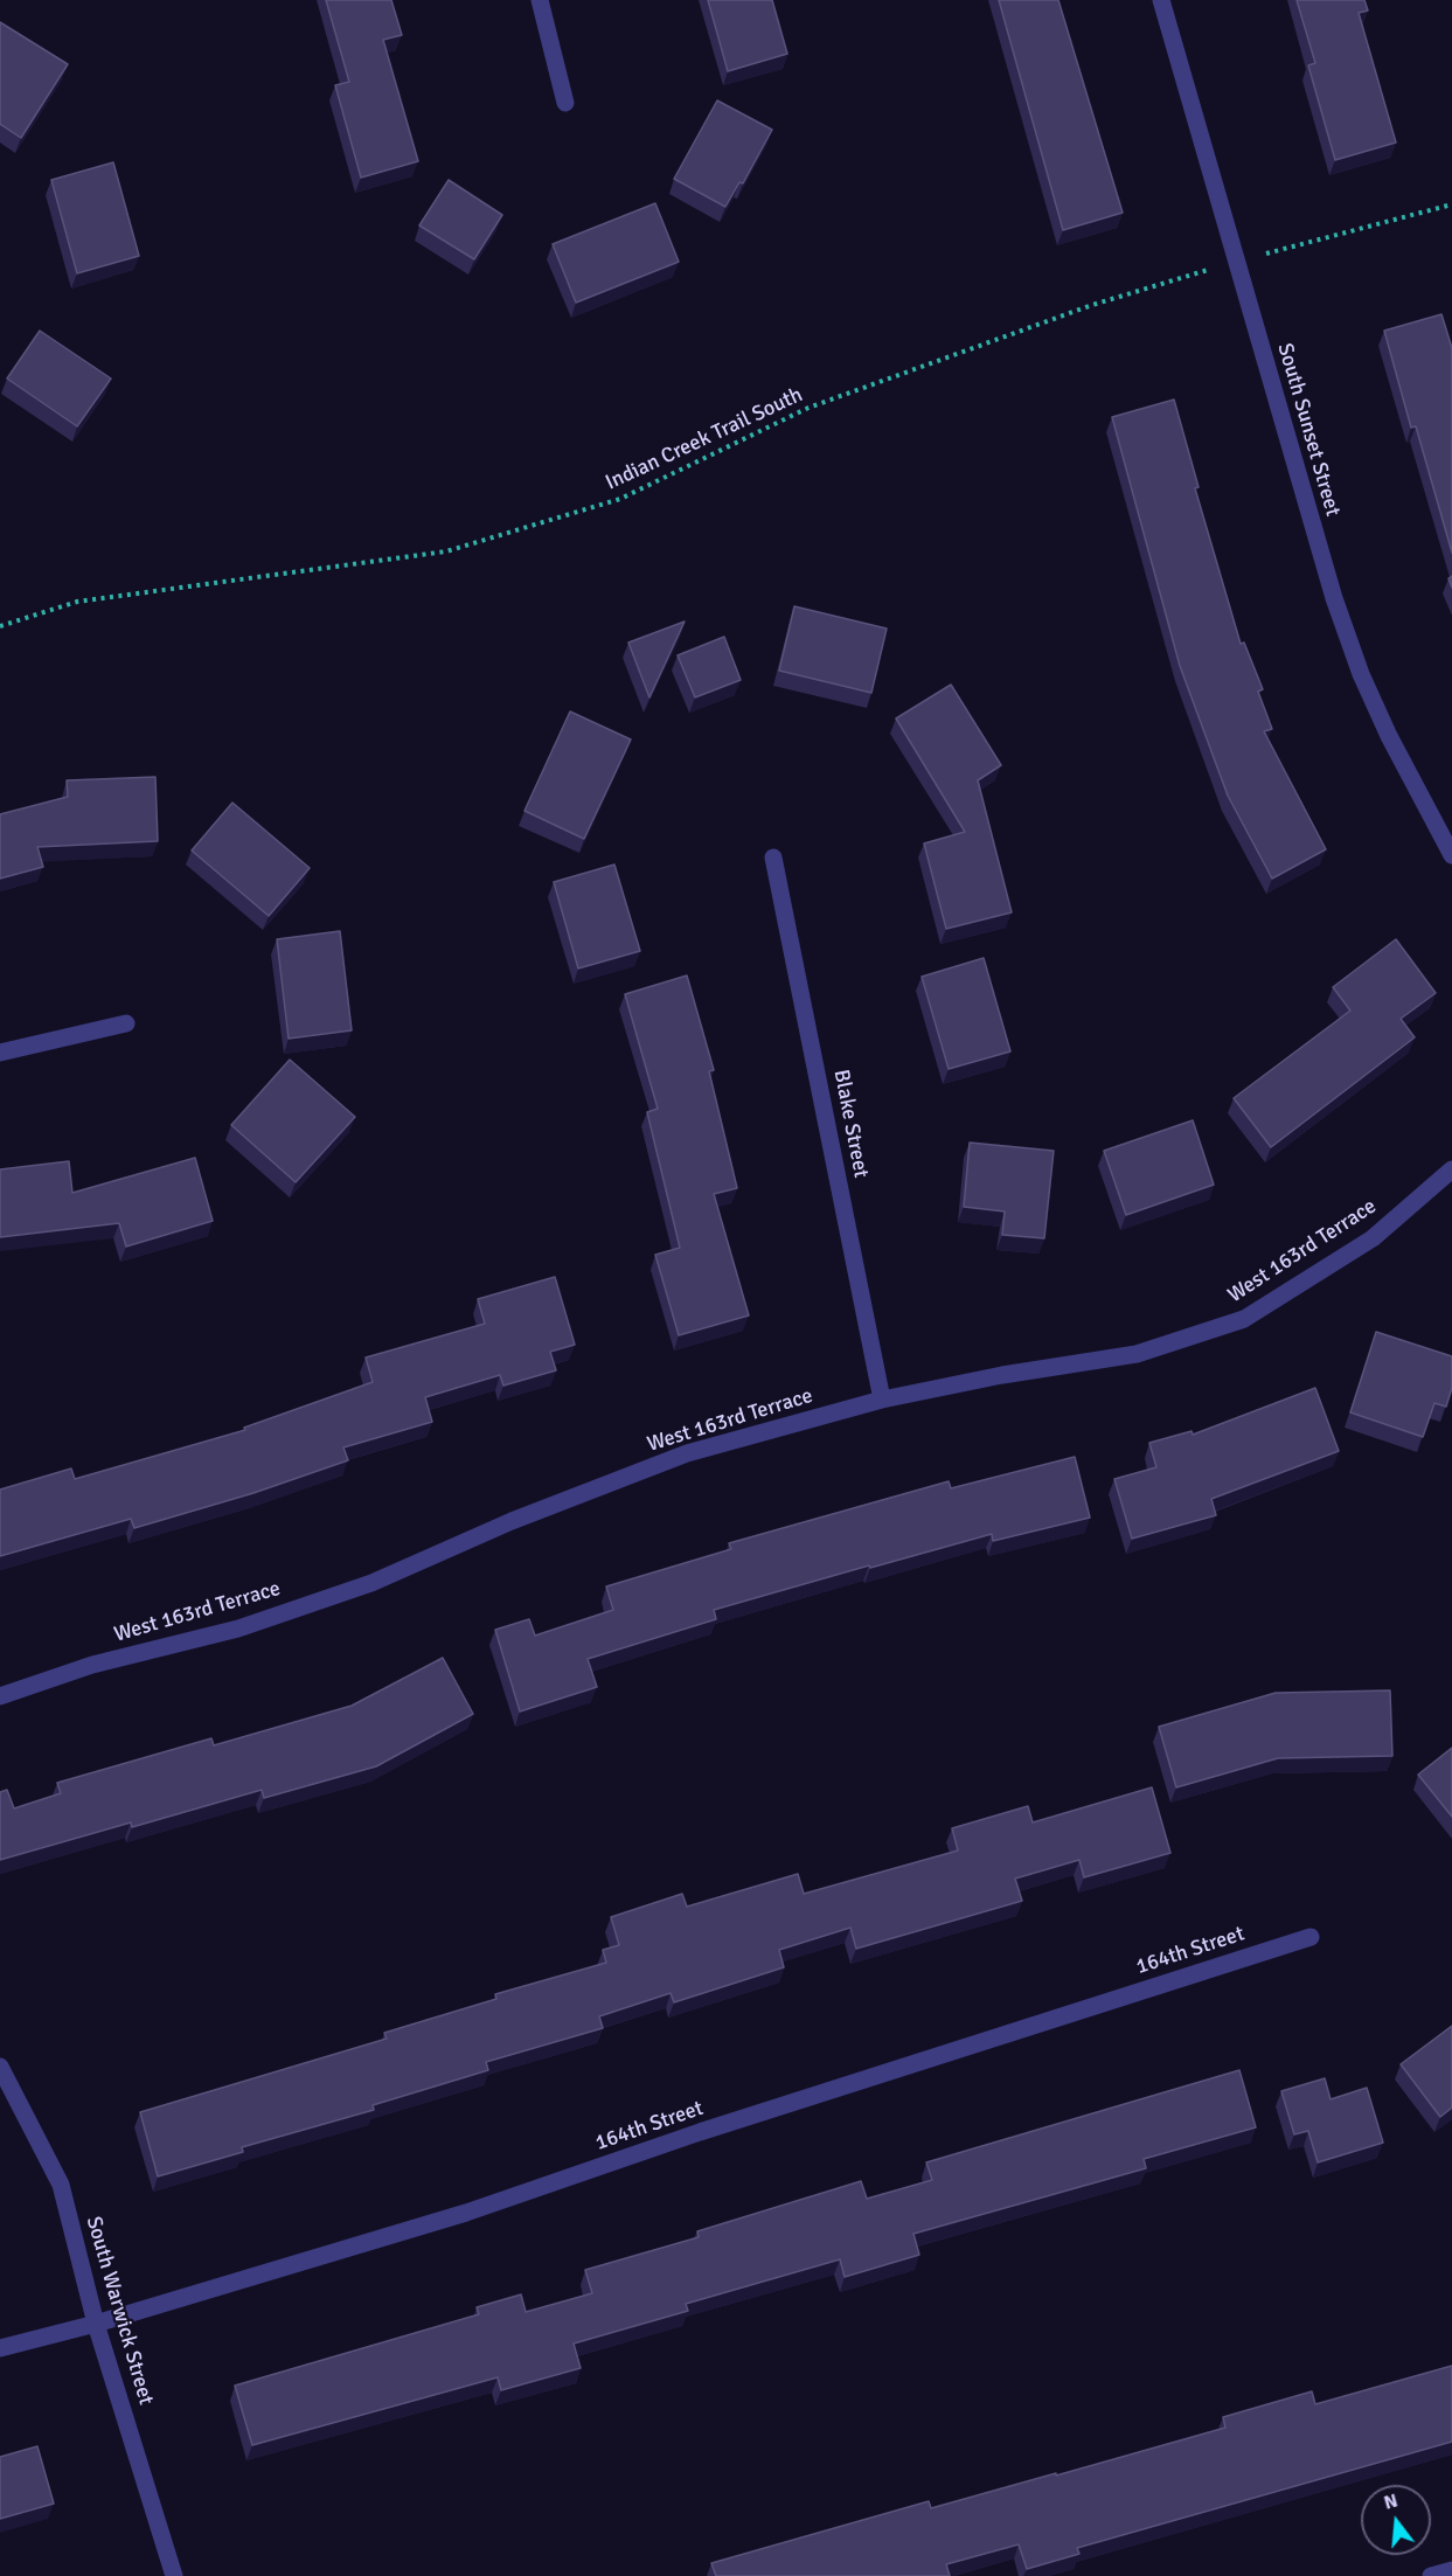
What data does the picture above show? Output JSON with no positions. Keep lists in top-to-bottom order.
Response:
{
  "streets": {
    "street": [
      "South Sunset Street",
      "Blake Street",
      "West 163rd Terrace",
      "164th Street",
      "South Warwick Street"
    ],
    "path": ["Indian Creek Trail South"]
  },
  "crossings": [
    ["Blake Street", "West 163rd Terrace"],
    ["164th Street", "South Warwick Street"]
  ],
  "north": "top"
}
